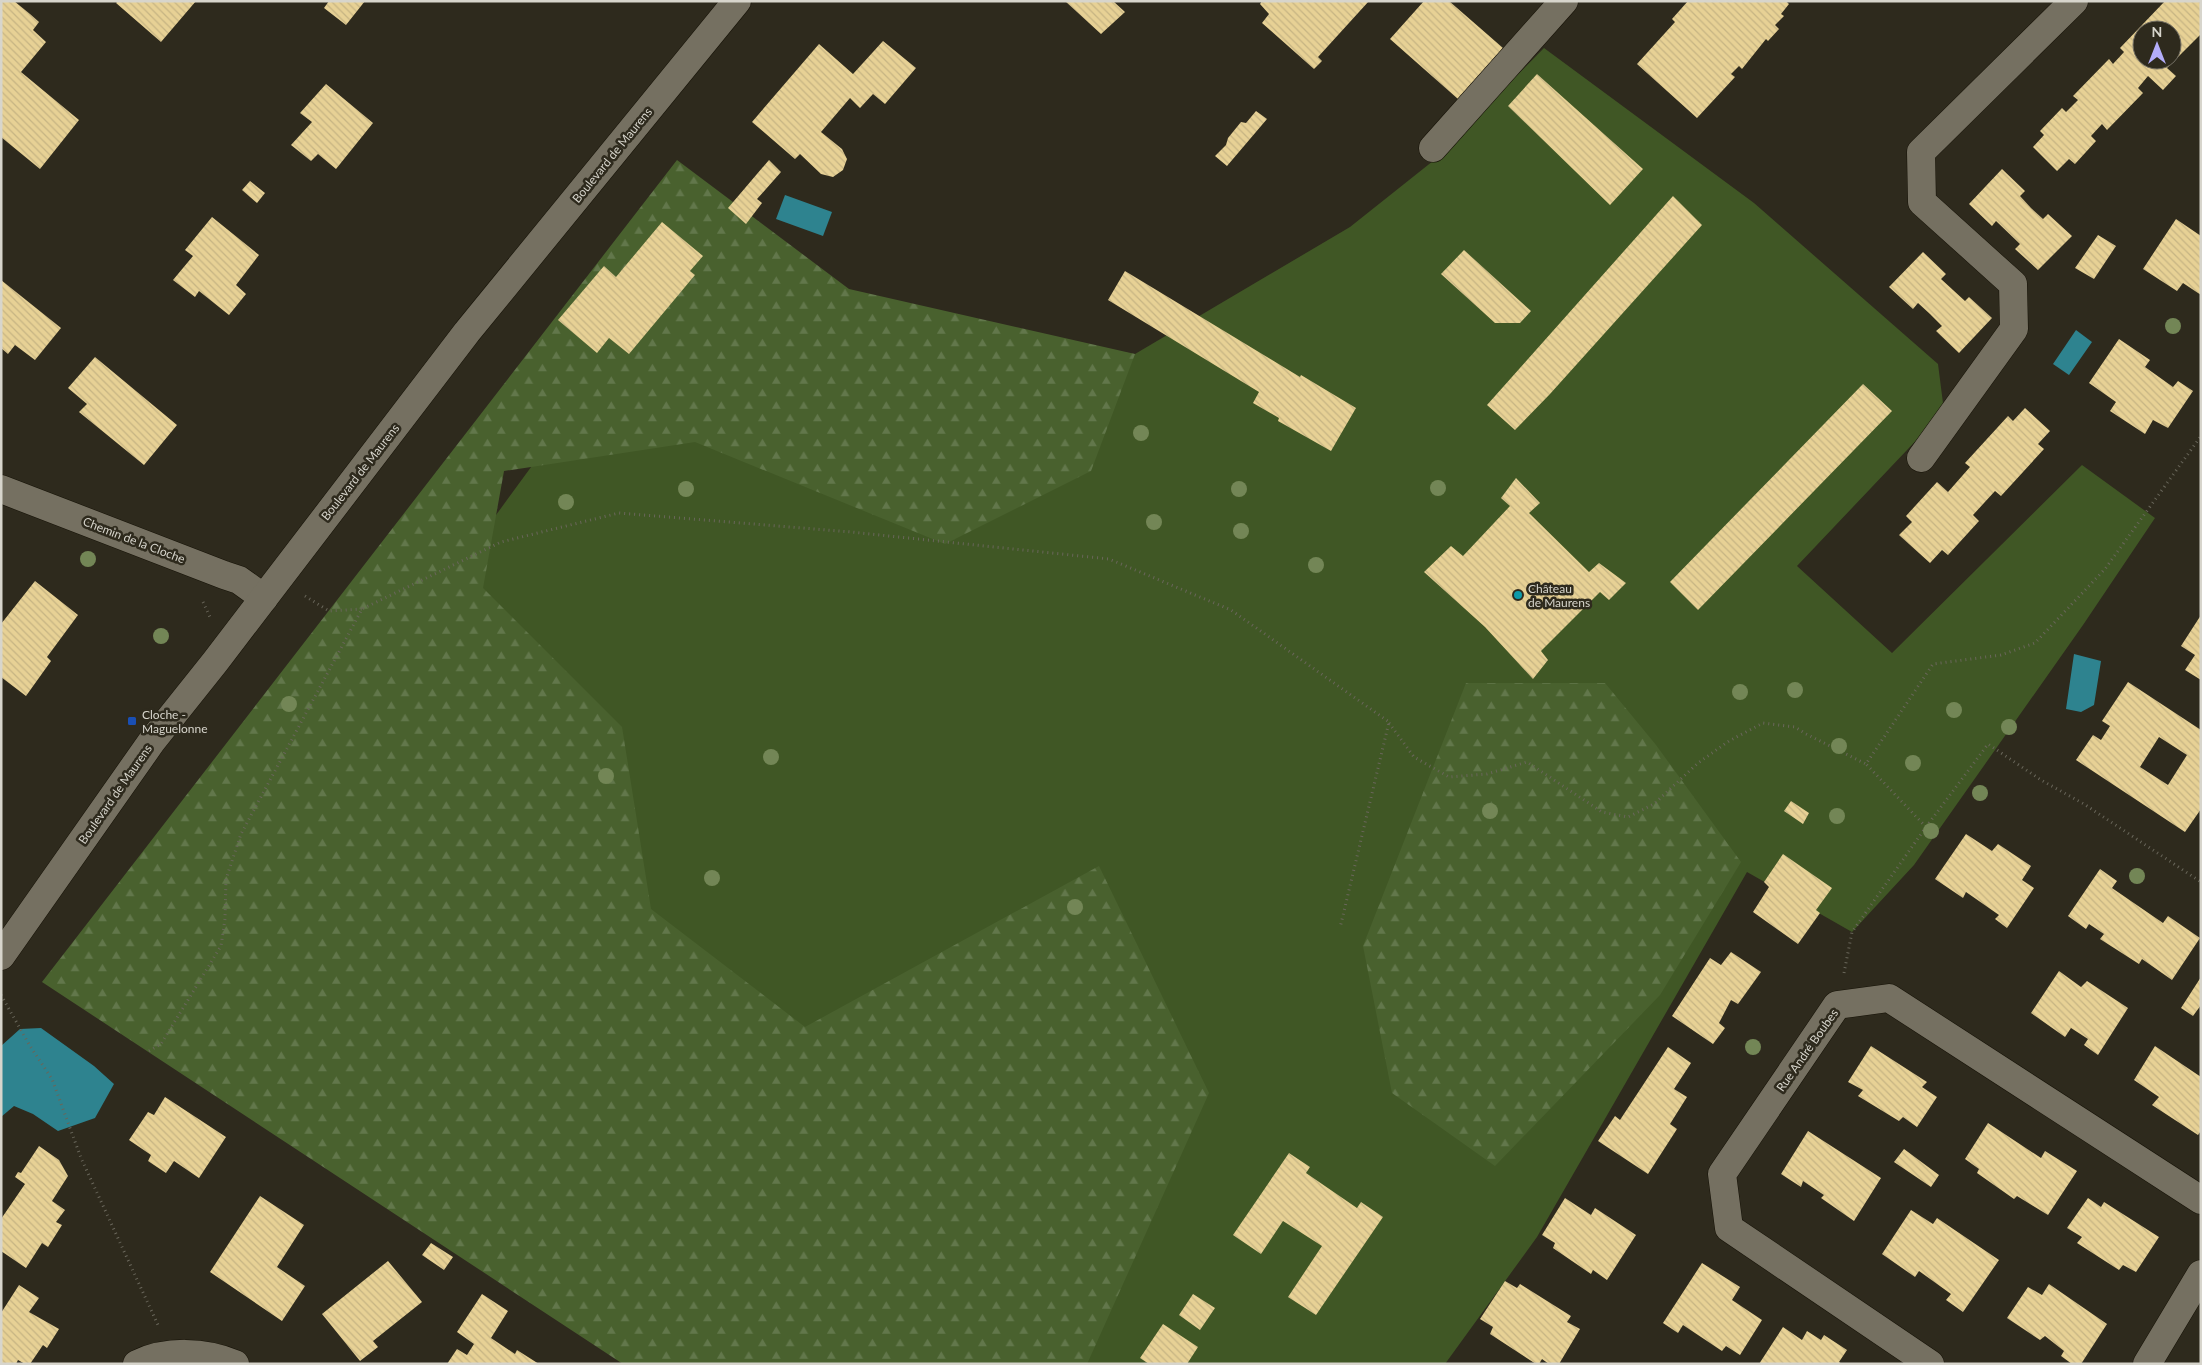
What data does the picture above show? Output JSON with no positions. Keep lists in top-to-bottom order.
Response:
{
  "streets": {
    "street": ["Boulevard de Maurens", "Chemin de la Cloche", "Rue André Boubes"]
  },
  "crossings": [
    ["Boulevard de Maurens", "Chemin de la Cloche"]
  ],
  "places": {
    "other": ["Château de Maurens"],
    "transit": ["Cloche - Maguelonne"]
  },
  "north": "top"
}
